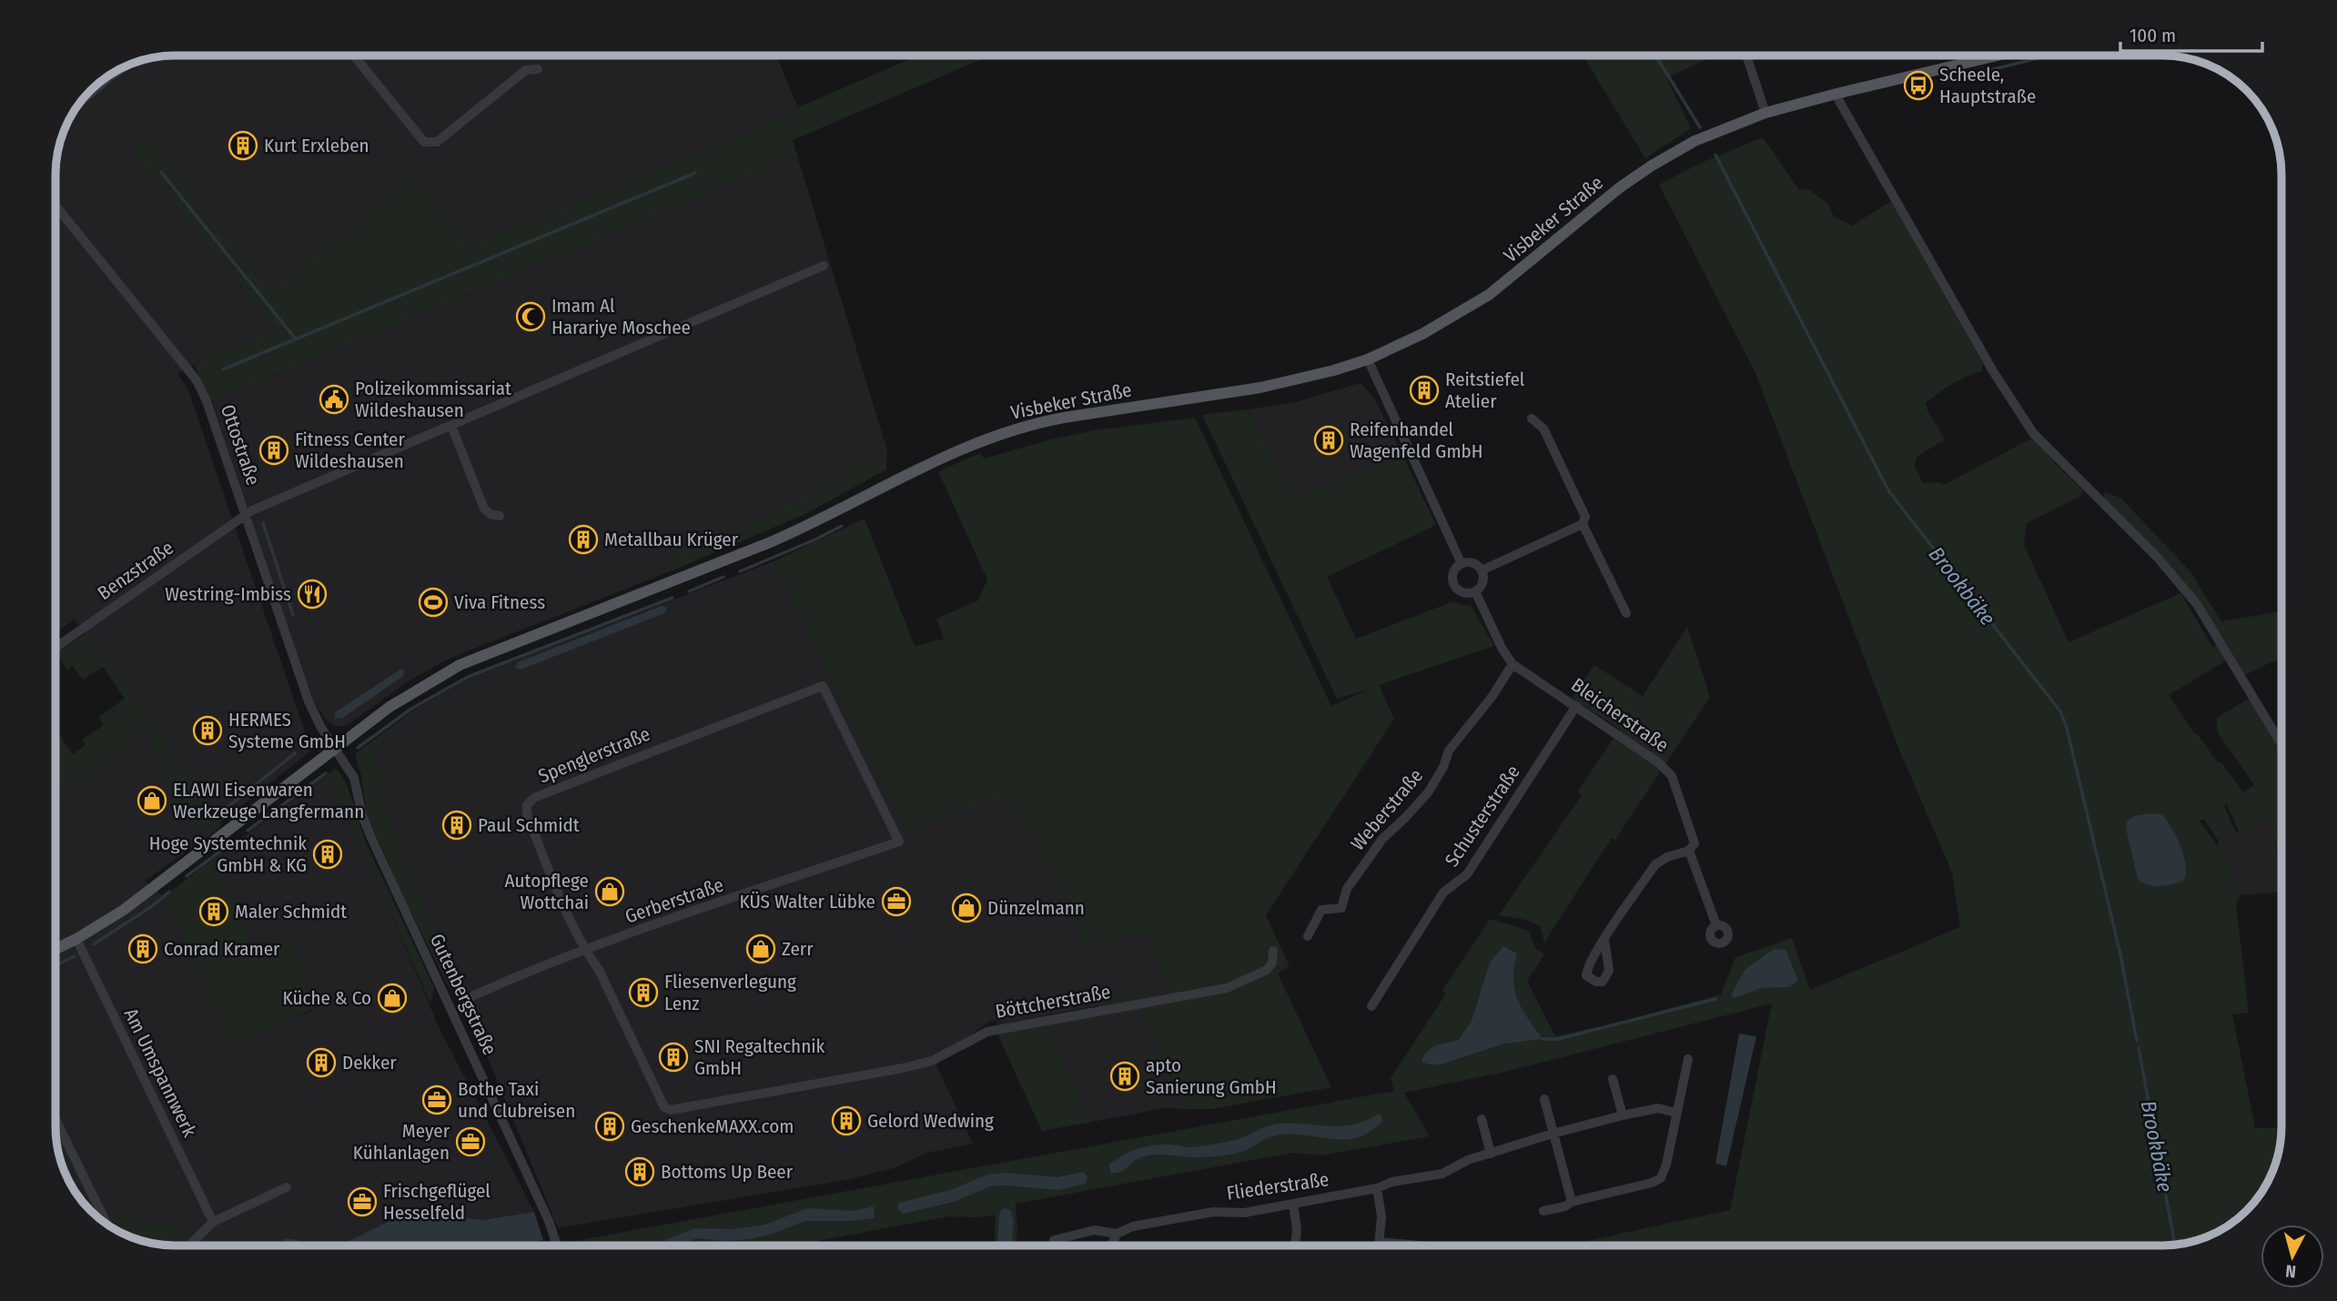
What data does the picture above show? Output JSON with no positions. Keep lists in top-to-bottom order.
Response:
{
  "streets": {
    "main road": ["Visbeker Straße"],
    "street": [
      "Ottostraße",
      "Benzstraße",
      "Bleicherstraße",
      "Spenglerstraße",
      "Weberstraße",
      "Schusterstraße",
      "Gerberstraße",
      "Gutenbergstraße",
      "Böttcherstraße",
      "Am Umspannwerk",
      "Fliederstraße"
    ]
  },
  "crossings": [
    ["Visbeker Straße", "Ottostraße"],
    ["Visbeker Straße", "Gutenbergstraße"],
    ["Visbeker Straße", "Am Umspannwerk"],
    ["Ottostraße", "Benzstraße"],
    ["Ottostraße", "Gutenbergstraße"],
    ["Bleicherstraße", "Weberstraße"],
    ["Bleicherstraße", "Schusterstraße"],
    ["Spenglerstraße", "Gerberstraße"],
    ["Spenglerstraße", "Böttcherstraße"],
    ["Gerberstraße", "Böttcherstraße"]
  ],
  "water": ["Brookbäke"],
  "places": {
    "bus stop": ["Scheele, Hauptstraße"],
    "building": [
      "Kurt Erxleben",
      "Reitstiefel Atelier",
      "Reifenhandel Wagenfeld GmbH",
      "Fitness Center Wildeshausen",
      "Metallbau Krüger",
      "HERMES Systeme GmbH",
      "Paul Schmidt",
      "Hoge Systemtechnik GmbH & KG",
      "Maler Schmidt",
      "Conrad Kramer",
      "Fliesenverlegung Lenz",
      "SNI Regaltechnik GmbH",
      "Dekker",
      "apto Sanierung GmbH",
      "Gelord Wedwing",
      "GeschenkeMAXX.com",
      "Bottoms Up Beer"
    ],
    "mosque": ["Imam Al Harariye Moschee"],
    "public building": ["Polizeikommissariat Wildeshausen"],
    "restaurant": ["Westring-Imbiss"],
    "sports": ["Viva Fitness"],
    "shop": [
      "ELAWI Eisenwaren Werkzeuge Langfermann",
      "Autopflege Wottchai",
      "Dünzelmann",
      "Zerr",
      "Küche & Co"
    ],
    "office": [
      "KÜS Walter Lübke",
      "Bothe Taxi und Clubreisen",
      "Meyer Kühlanlagen",
      "Frischgeflügel Hesselfeld"
    ]
  },
  "scale_bar": "100 m",
  "north": "bottom"
}
